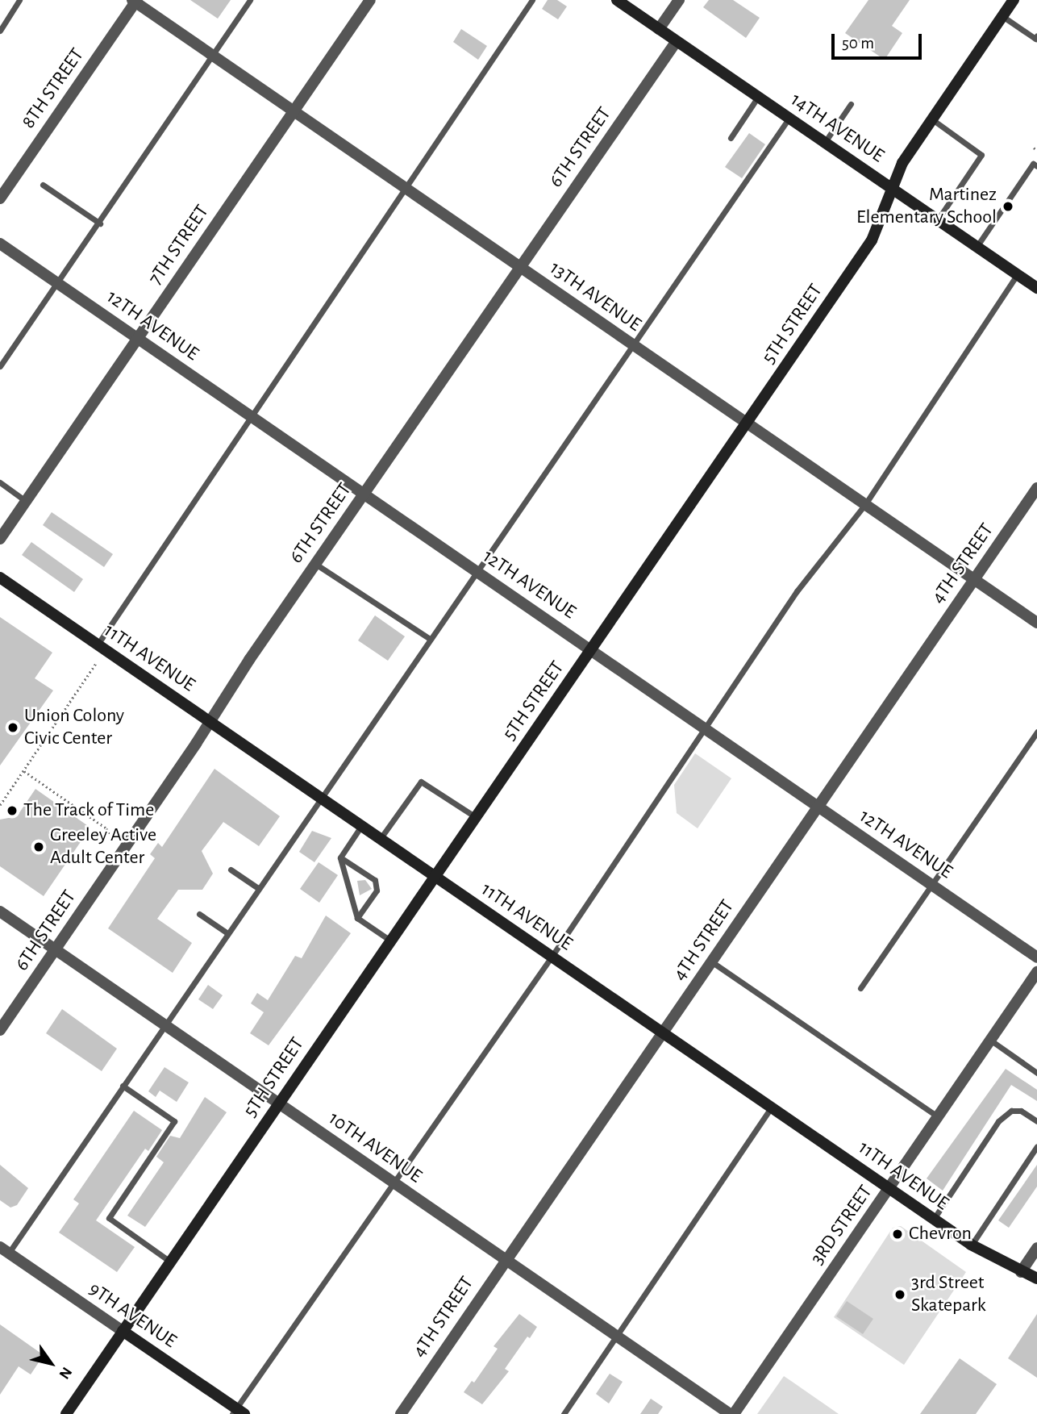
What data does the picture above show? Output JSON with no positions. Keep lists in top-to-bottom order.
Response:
{
  "streets": {
    "main road": [
      "14TH AVENUE",
      "5TH STREET",
      "11TH AVENUE",
      "9TH AVENUE"
    ],
    "street": [
      "8TH STREET",
      "6TH STREET",
      "7TH STREET",
      "13TH AVENUE",
      "12TH AVENUE",
      "4TH STREET",
      "10TH AVENUE",
      "3RD STREET"
    ]
  },
  "crossings": [
    ["8TH STREET", "13TH AVENUE"],
    ["14TH AVENUE", "6TH STREET"],
    ["14TH AVENUE", "5TH STREET"],
    ["6TH STREET", "13TH AVENUE"],
    ["6TH STREET", "12TH AVENUE"],
    ["6TH STREET", "11TH AVENUE"],
    ["6TH STREET", "10TH AVENUE"],
    ["7TH STREET", "13TH AVENUE"],
    ["7TH STREET", "12TH AVENUE"],
    ["13TH AVENUE", "5TH STREET"],
    ["13TH AVENUE", "4TH STREET"],
    ["5TH STREET", "12TH AVENUE"],
    ["5TH STREET", "11TH AVENUE"],
    ["5TH STREET", "10TH AVENUE"],
    ["5TH STREET", "9TH AVENUE"],
    ["12TH AVENUE", "4TH STREET"],
    ["4TH STREET", "11TH AVENUE"],
    ["4TH STREET", "10TH AVENUE"],
    ["11TH AVENUE", "3RD STREET"],
    ["10TH AVENUE", "3RD STREET"]
  ],
  "places": [
    "Martinez Elementary School",
    "Union Colony Civic Center",
    "The Track of Time",
    "Greeley Active Adult Center",
    "Chevron",
    "3rd Street Skatepark"
  ],
  "scale_bar": "50 m",
  "north": "bottom right"
}
